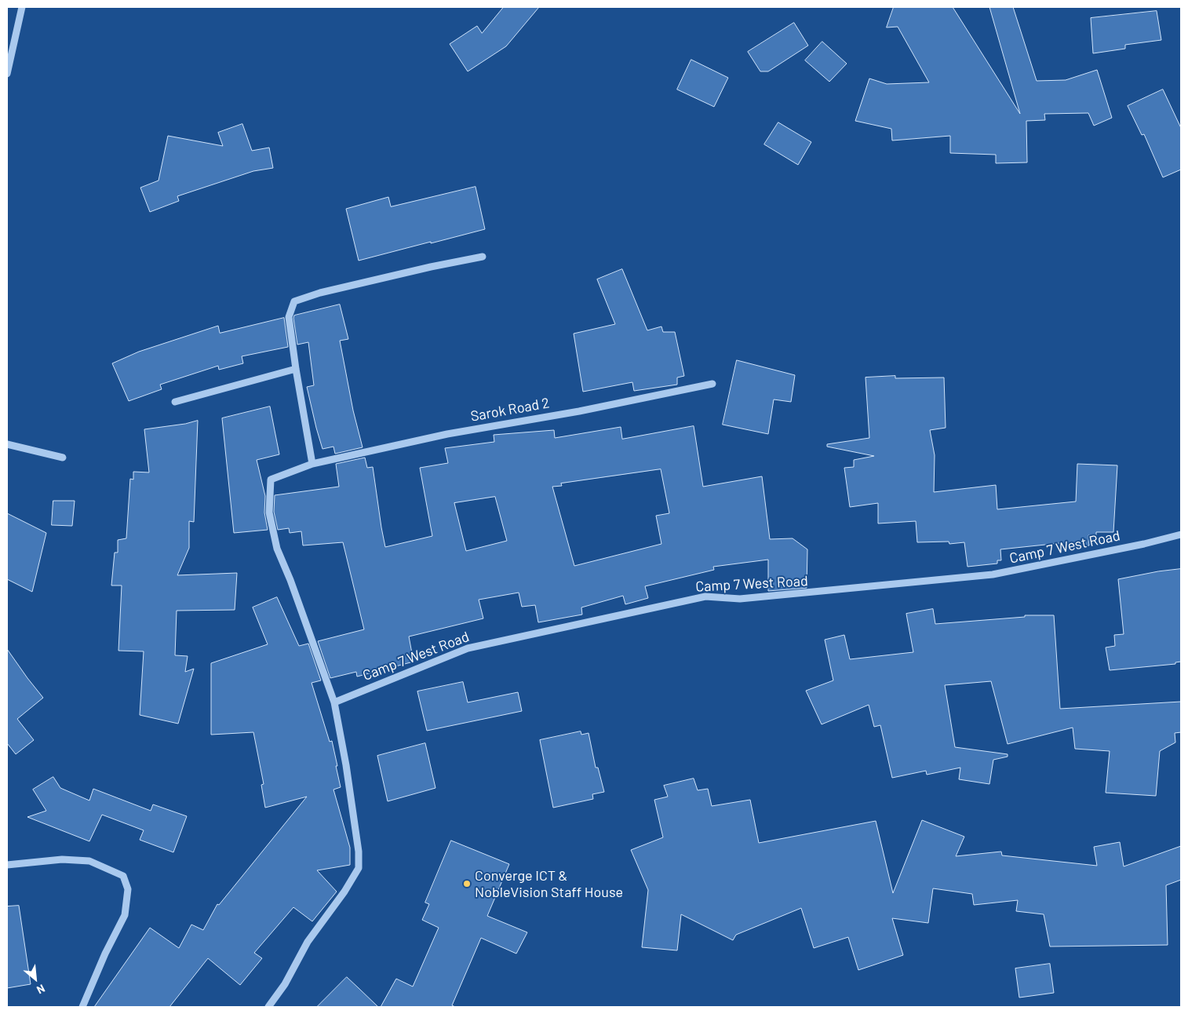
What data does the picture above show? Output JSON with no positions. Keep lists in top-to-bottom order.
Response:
{
  "streets": {
    "street": ["Sarok Road 2", "Camp 7 West Road"]
  },
  "places": ["Converge ICT & NobleVision Staff House"],
  "north": "bottom right"
}
